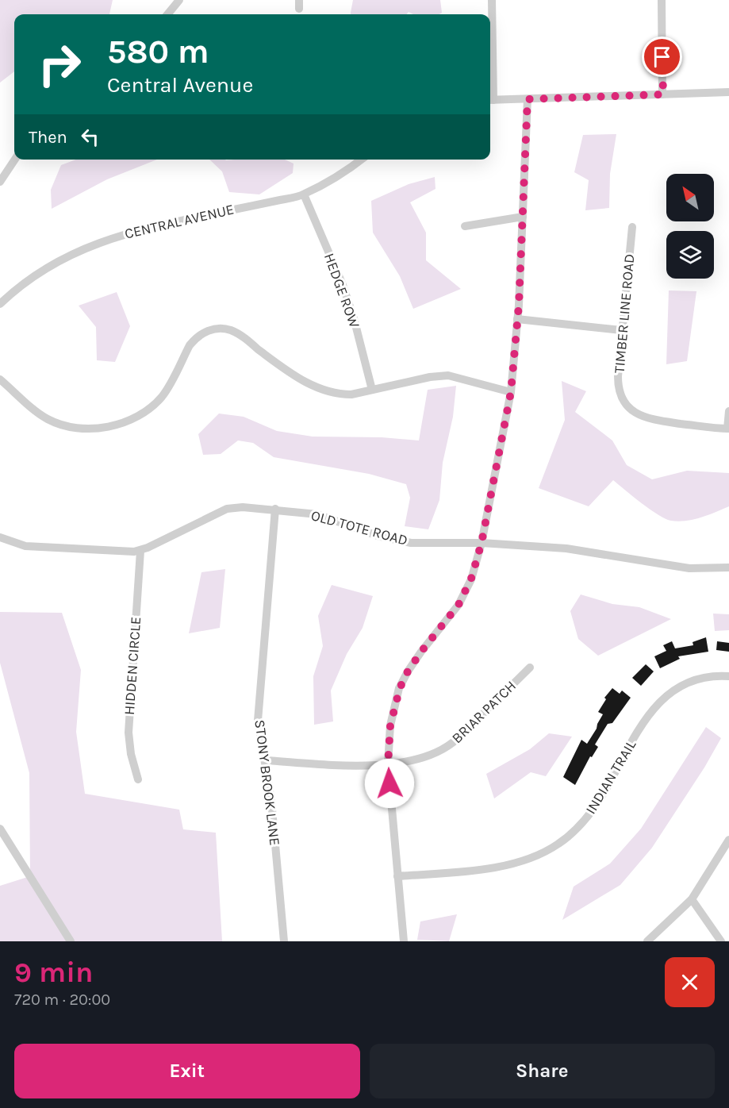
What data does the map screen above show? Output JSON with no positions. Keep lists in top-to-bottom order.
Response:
{
  "streets": {
    "street": [
      "CENTRAL AVENUE",
      "HEDGE ROW",
      "TIMBER LINE ROAD",
      "OLD TOTE ROAD",
      "HIDDEN CIRCLE",
      "BRIAR PATCH",
      "INDIAN TRAIL",
      "STONY BROOK LANE"
    ]
  },
  "crossings": [
    ["CENTRAL AVENUE", "HEDGE ROW"],
    ["OLD TOTE ROAD", "HIDDEN CIRCLE"],
    ["OLD TOTE ROAD", "STONY BROOK LANE"],
    ["BRIAR PATCH", "STONY BROOK LANE"]
  ],
  "north": "top left",
  "page": {
    "turn": ["580 m", "Central Avenue"],
    "then": "Then",
    "heading": ["9 min", "720 m · 20:00"],
    "buttons": ["Exit", "Share"]
  }
}
